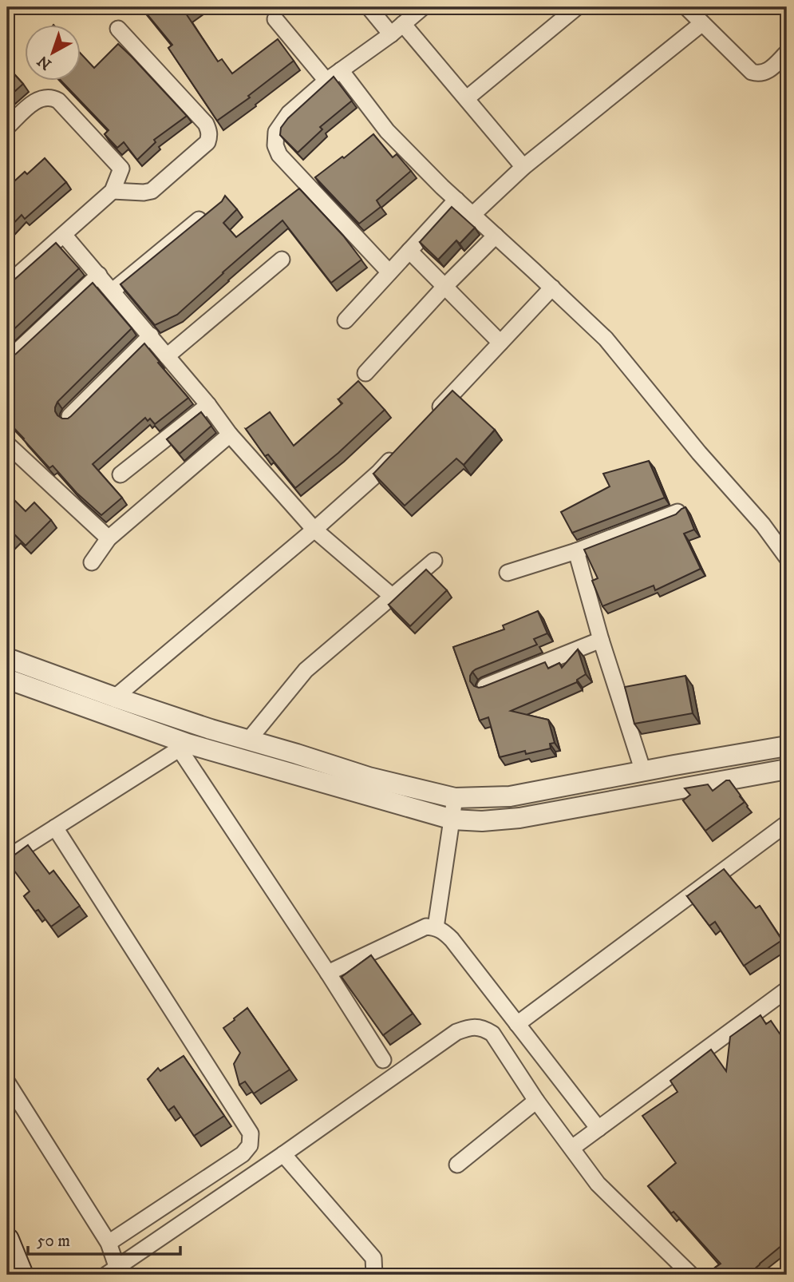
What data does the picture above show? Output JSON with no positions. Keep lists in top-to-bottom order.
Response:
{
  "scale_bar": "50 m",
  "north": "bottom left"
}
